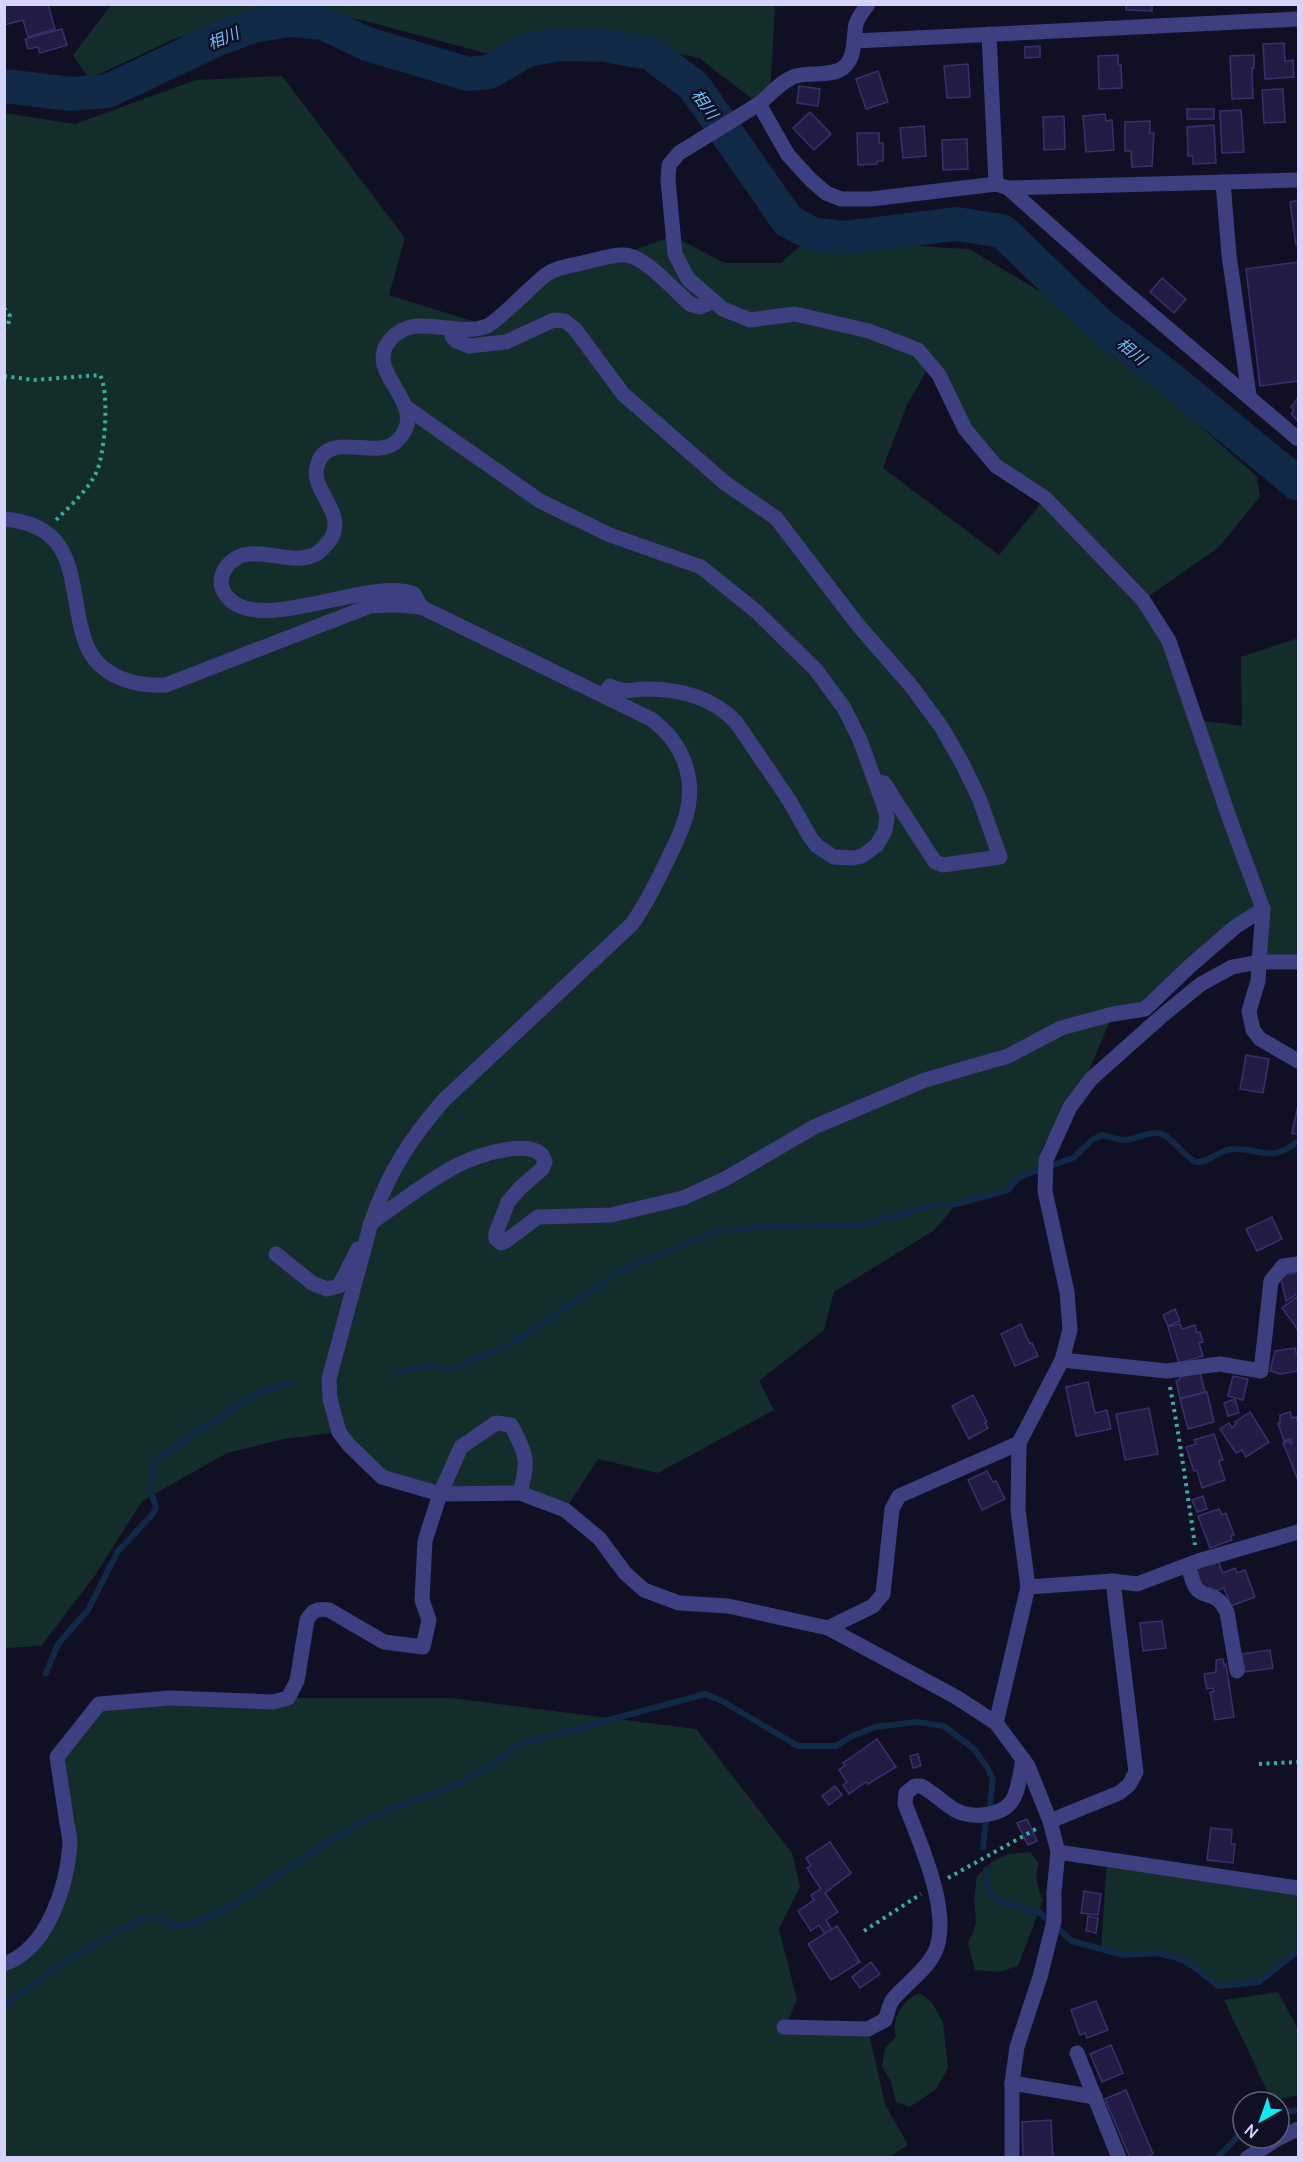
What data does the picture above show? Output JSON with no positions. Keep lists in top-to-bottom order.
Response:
{
  "water": ["相川"],
  "north": "bottom left"
}
